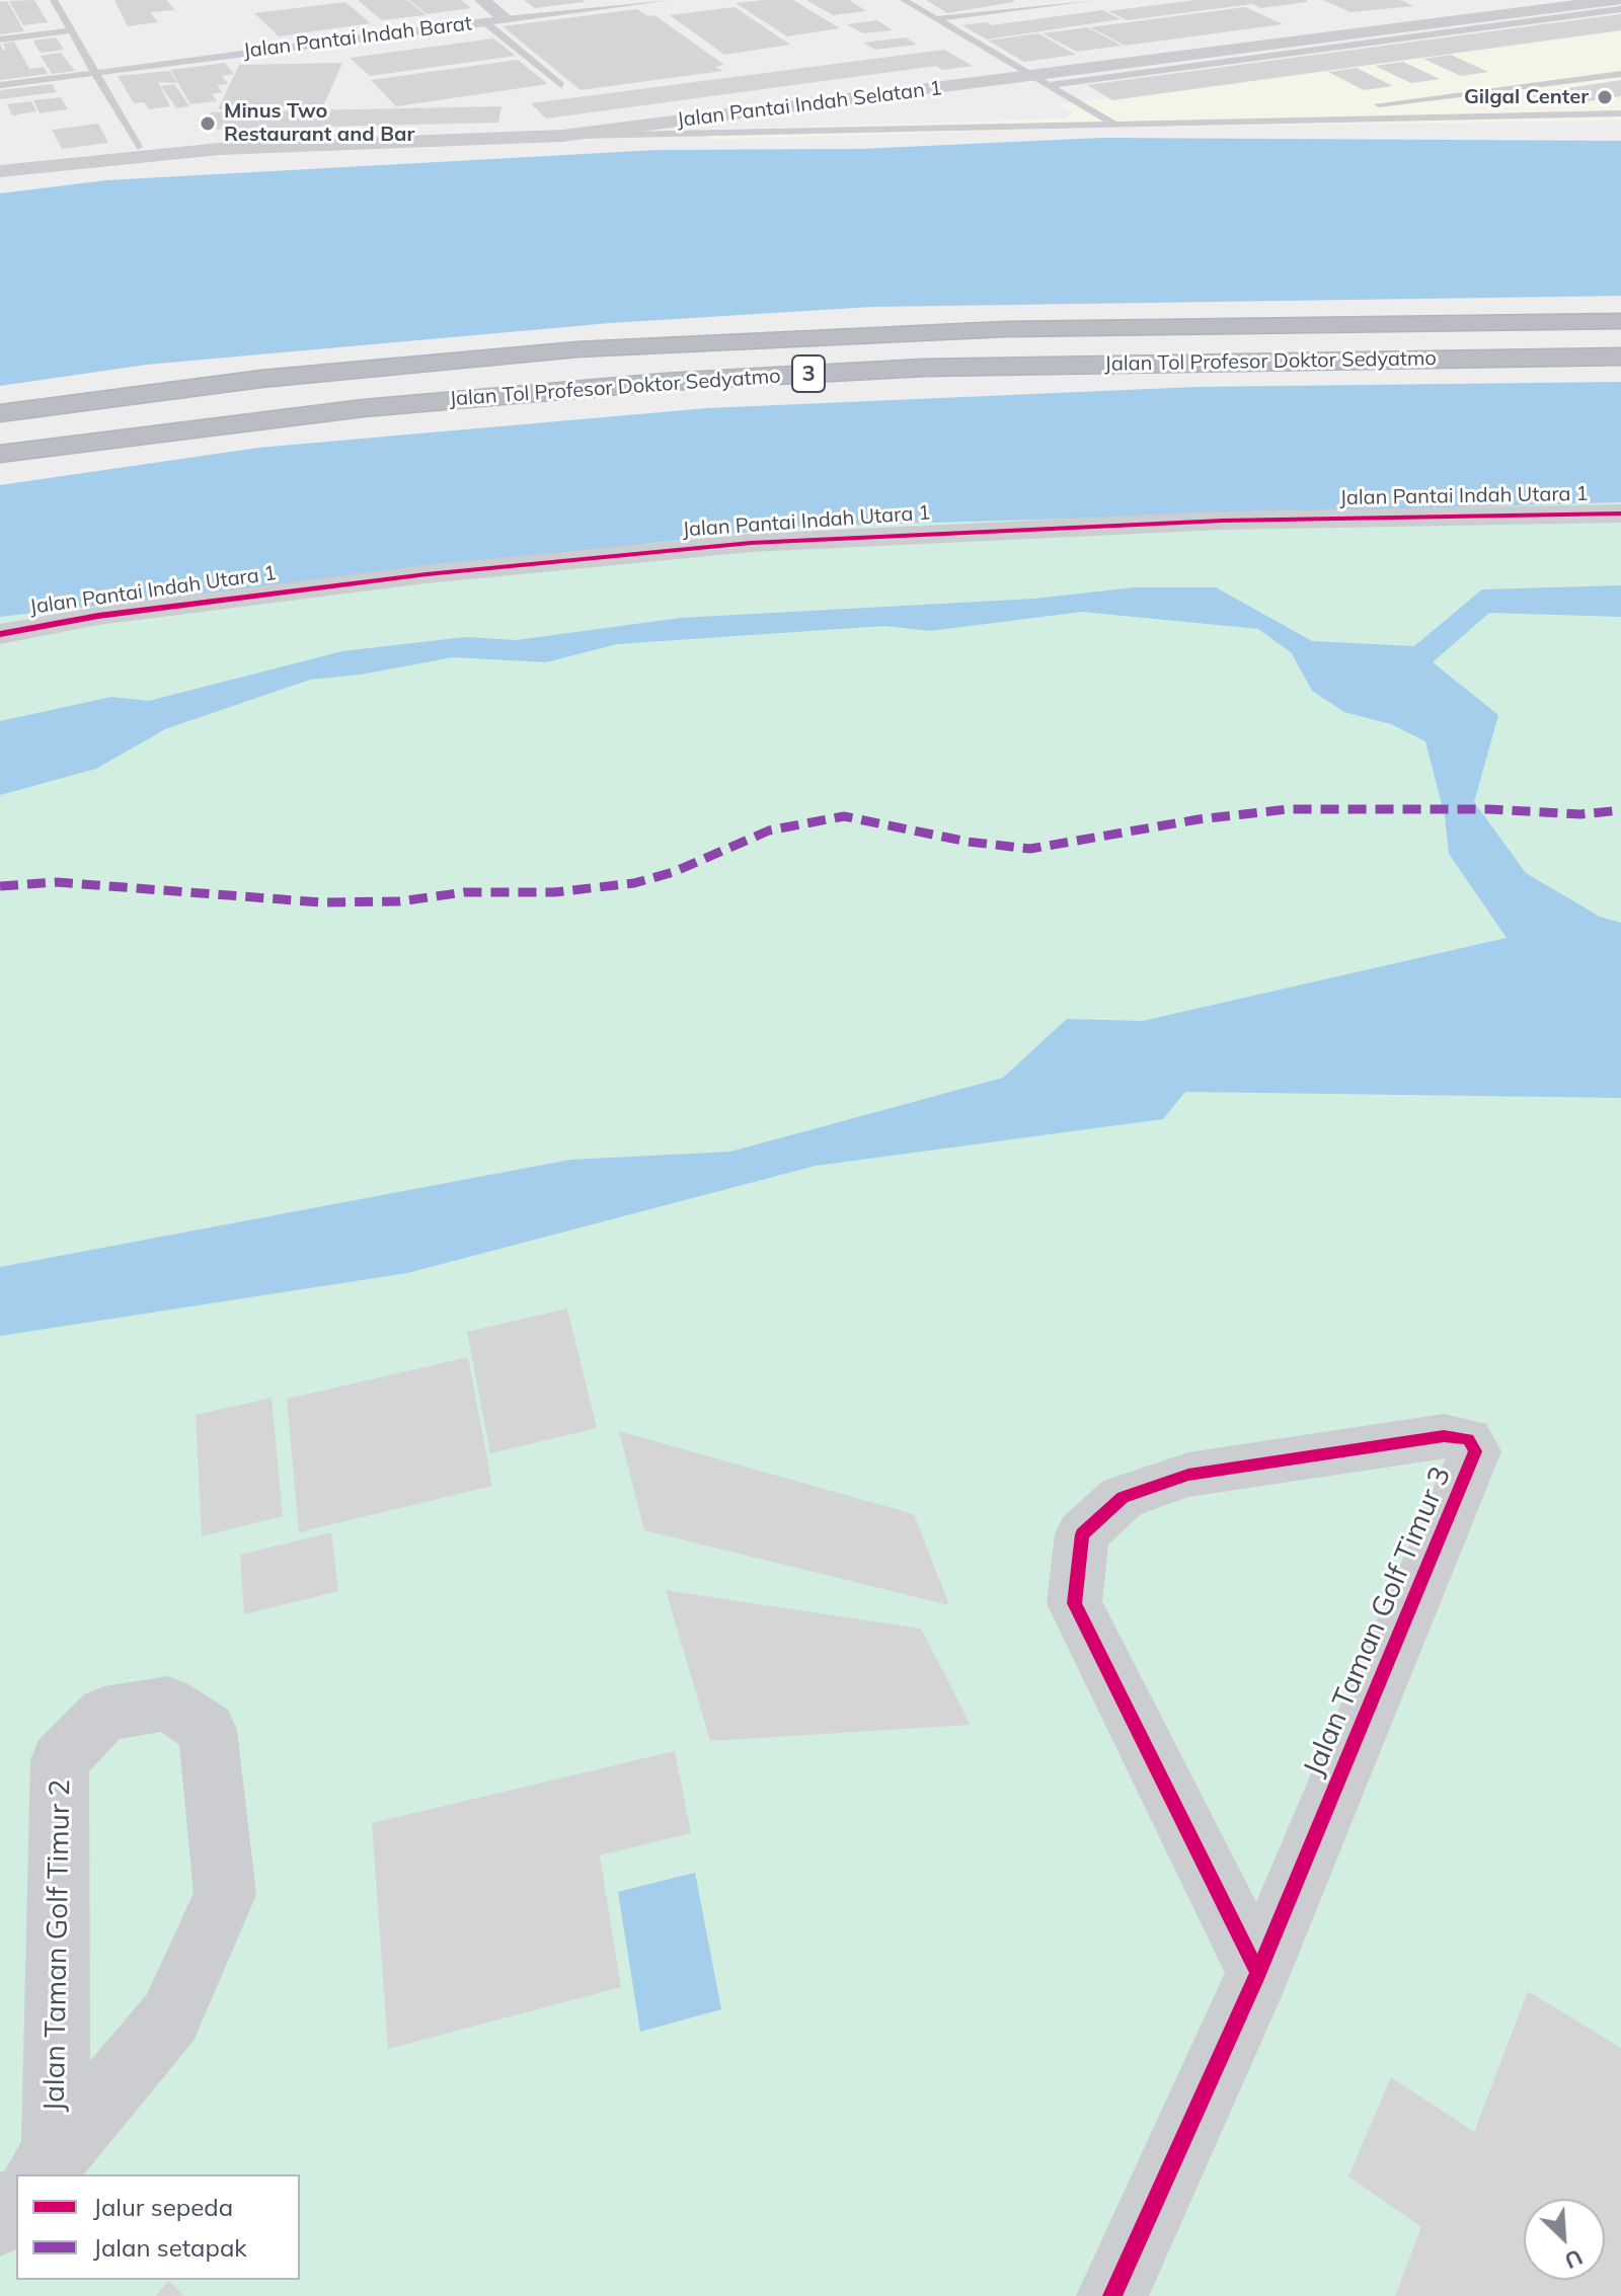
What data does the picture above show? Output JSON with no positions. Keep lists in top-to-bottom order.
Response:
{
  "streets": {
    "highway": ["Jalan Tol Profesor Doktor Sedyatmo", "3"],
    "street": [
      "Jalan Pantai Indah Selatan 1",
      "Jalan Pantai Indah Utara 1",
      "Jalan Taman Golf Timur 3",
      "Jalan Taman Golf Timur 2"
    ],
    "lane": ["Jalan Pantai Indah Barat"]
  },
  "places": ["Gilgal Center", "Minus Two Restaurant and Bar"],
  "legend": ["Jalur sepeda", "Jalan setapak"],
  "north": "bottom right"
}
